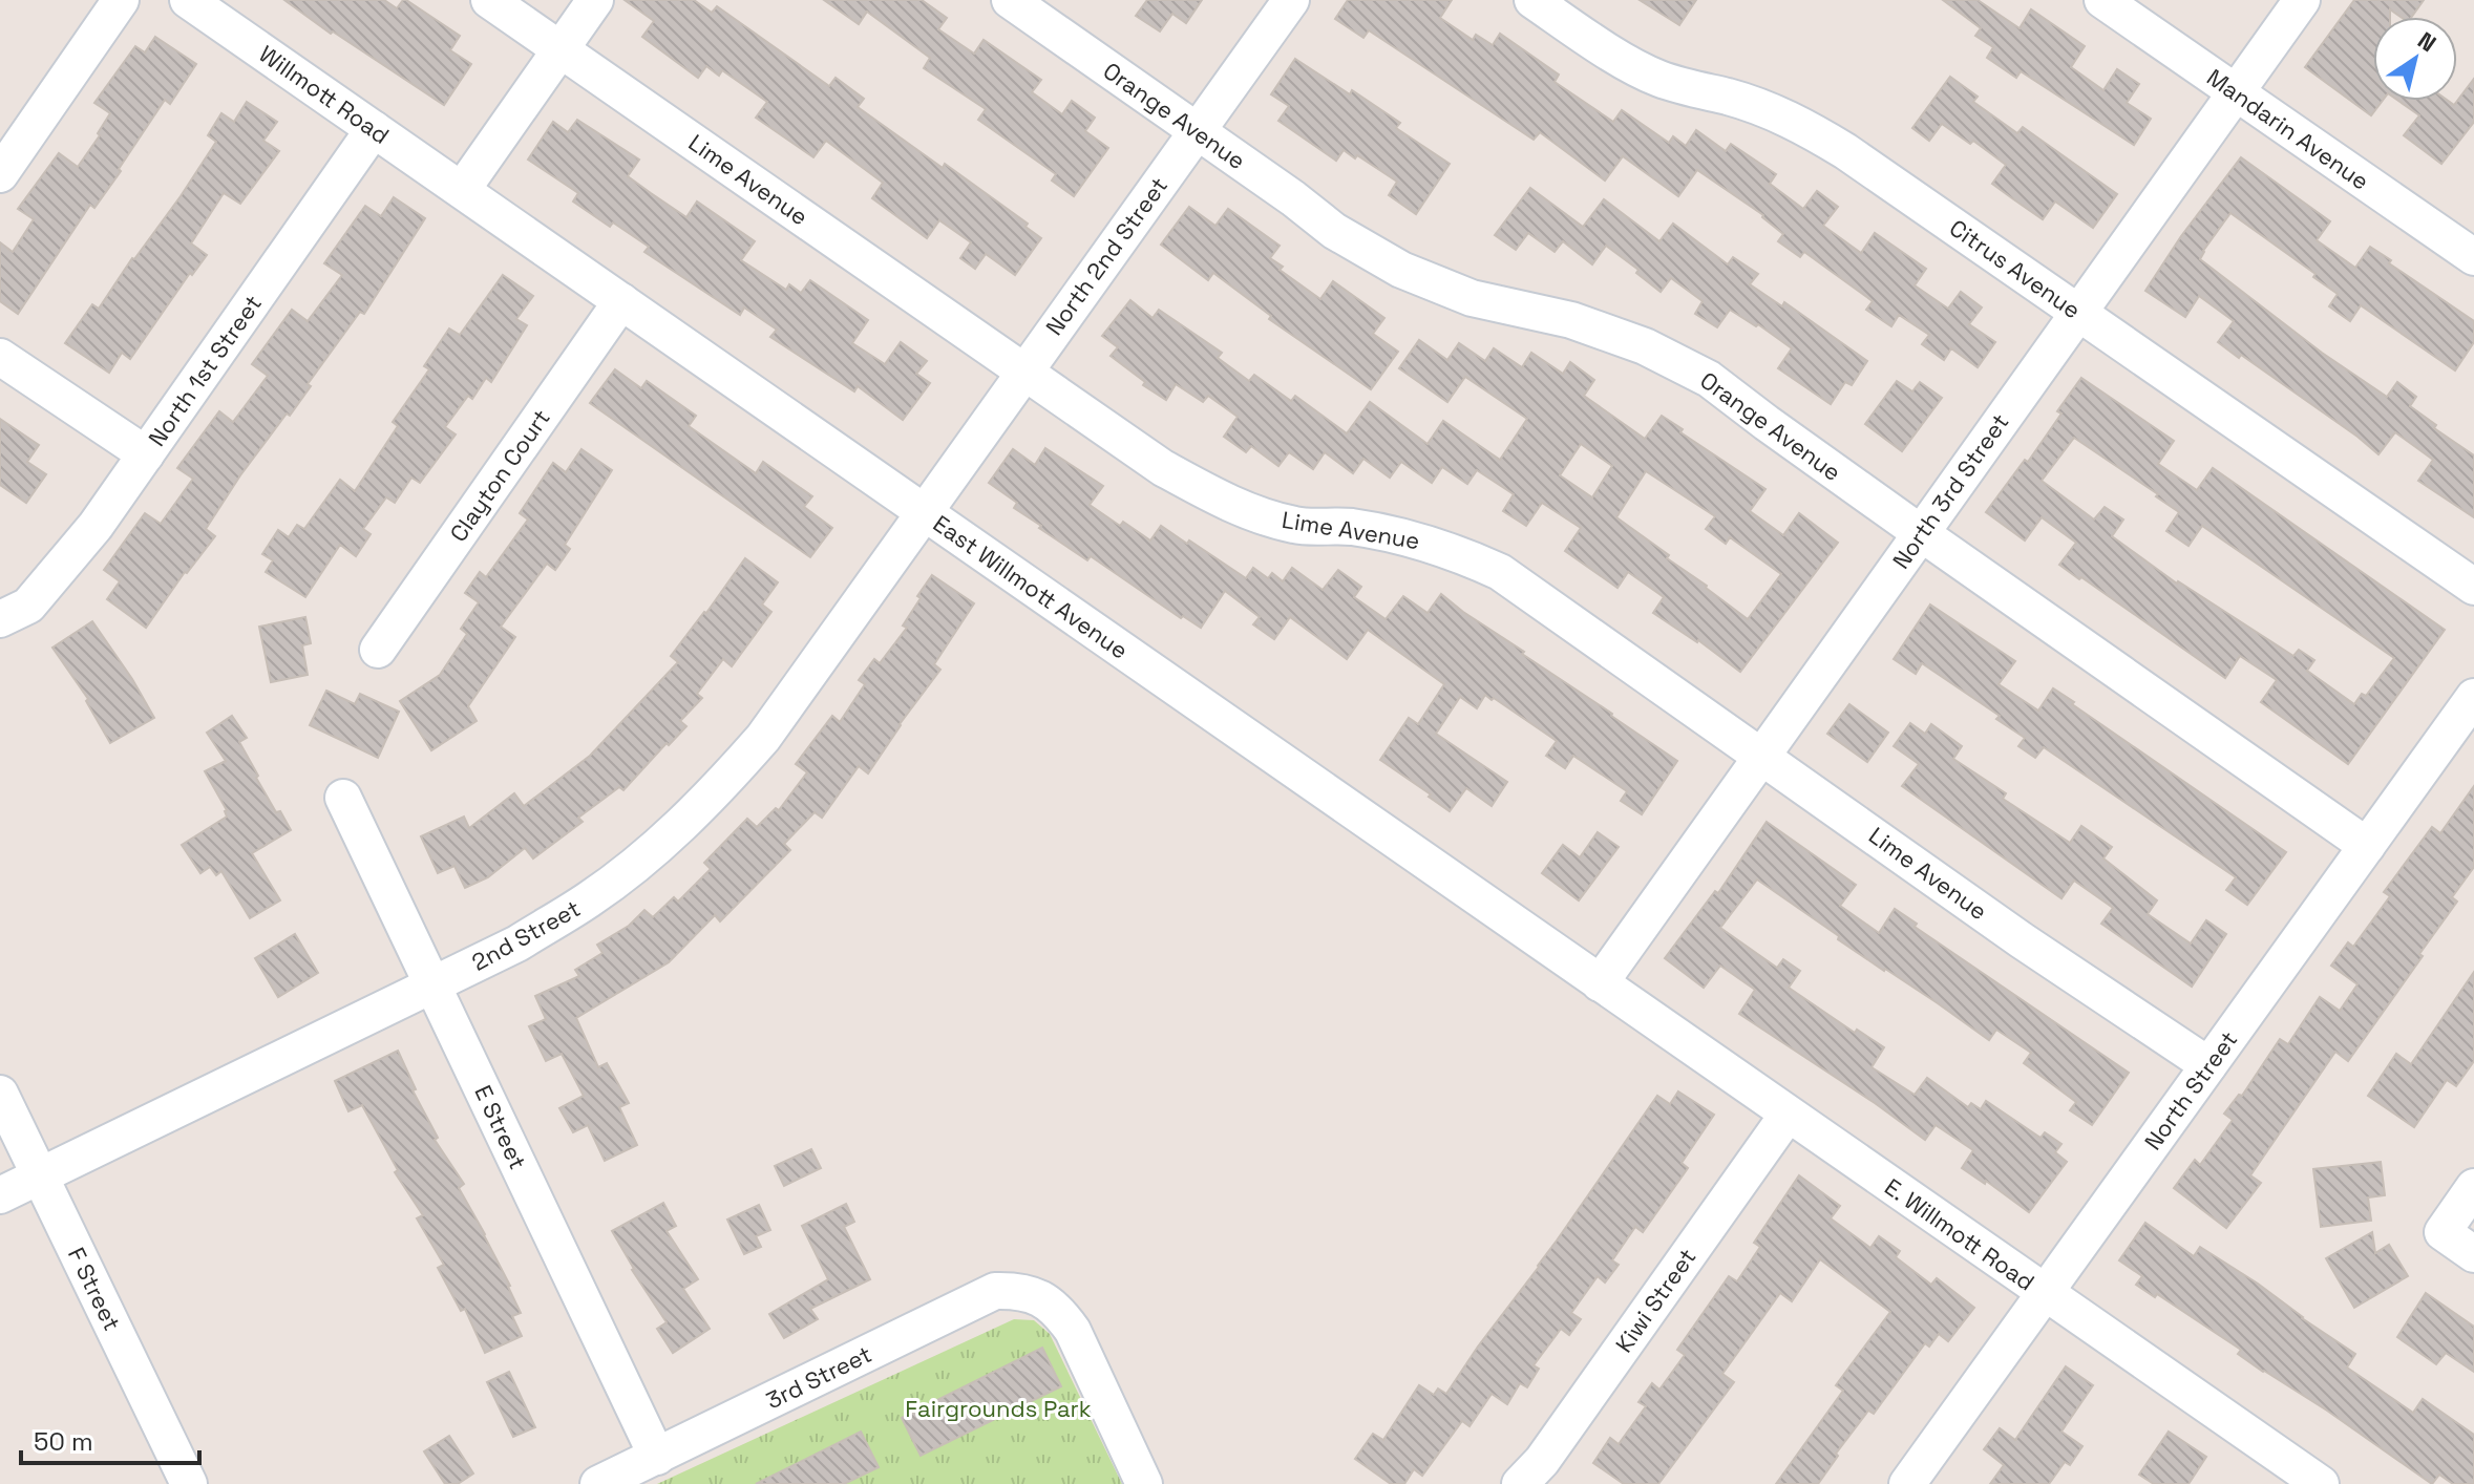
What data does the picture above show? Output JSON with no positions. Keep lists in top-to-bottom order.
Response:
{
  "streets": {
    "street": [
      "Willmott Road",
      "Orange Avenue",
      "Mandarin Avenue",
      "Lime Avenue",
      "North 2nd Street",
      "Citrus Avenue",
      "North 1st Street",
      "Clayton Court",
      "North 3rd Street",
      "East Willmott Avenue",
      "2nd Street",
      "North Street",
      "E Street",
      "E. Willmott Road",
      "F Street",
      "Kiwi Street",
      "3rd Street"
    ]
  },
  "crossings": [
    ["Willmott Road", "North 1st Street"],
    ["Willmott Road", "East Willmott Avenue"],
    ["Orange Avenue", "North 2nd Street"],
    ["Orange Avenue", "North 3rd Street"],
    ["Orange Avenue", "North Street"],
    ["Mandarin Avenue", "North 3rd Street"],
    ["Lime Avenue", "North 2nd Street"],
    ["Lime Avenue", "North 3rd Street"],
    ["Lime Avenue", "North Street"],
    ["North 2nd Street", "East Willmott Avenue"],
    ["North 2nd Street", "2nd Street"],
    ["Citrus Avenue", "North 3rd Street"],
    ["Clayton Court", "East Willmott Avenue"],
    ["North 3rd Street", "East Willmott Avenue"],
    ["North 3rd Street", "E. Willmott Road"],
    ["East Willmott Avenue", "2nd Street"],
    ["East Willmott Avenue", "E. Willmott Road"],
    ["2nd Street", "E Street"],
    ["2nd Street", "F Street"],
    ["North Street", "E. Willmott Road"],
    ["E Street", "3rd Street"],
    ["E. Willmott Road", "Kiwi Street"]
  ],
  "parks": ["Fairgrounds Park"],
  "scale_bar": "50 m",
  "north": "top right"
}
